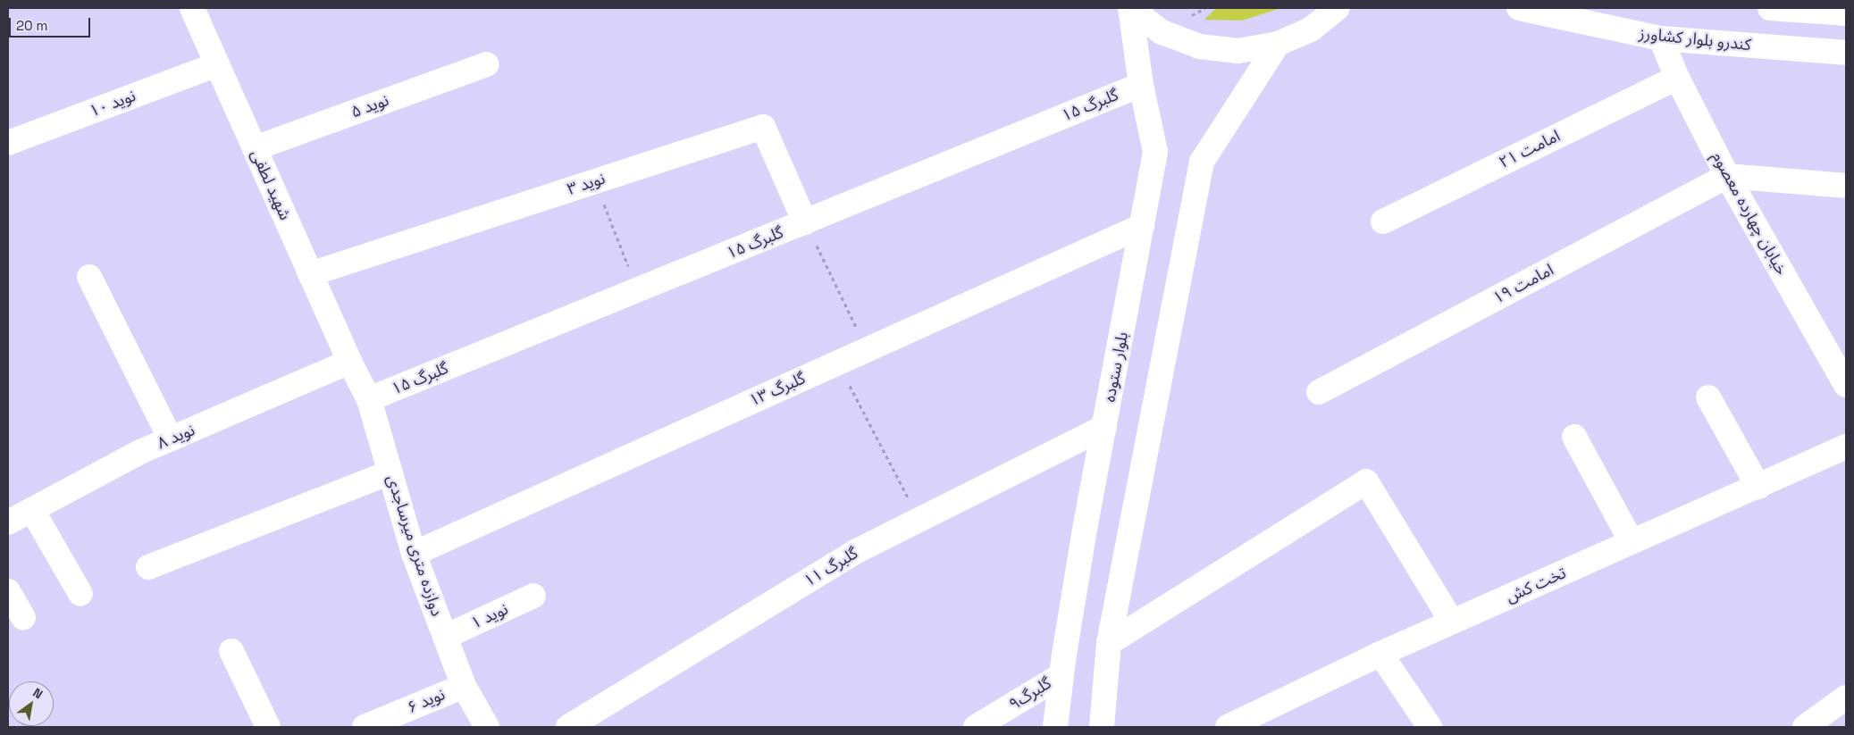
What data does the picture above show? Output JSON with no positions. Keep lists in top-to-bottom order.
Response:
{
  "streets": {
    "street": [
      "کندرو بلوار کشاورز",
      "نوید ۱۰",
      "گلبرگ ۱۵",
      "نوید ۵",
      "امامت ۲۱",
      "نوید ۳",
      "شهید لطفی",
      "خیابان چهارده معصوم",
      "امامت ۱۹",
      "بلوار ستوده",
      "گلبرگ ۱۳",
      "نوید ۸",
      "دوازده متری میرساجدی",
      "گلبرگ ۱۱",
      "تخت کش",
      "نوید ۱",
      "گلبرگ۹",
      "نوید ۶"
    ]
  },
  "crossings": [
    ["کندرو بلوار کشاورز", "خیابان چهارده معصوم"],
    ["نوید ۱۰", "شهید لطفی"],
    ["گلبرگ ۱۵", "نوید ۳"],
    ["گلبرگ ۱۵", "بلوار ستوده"],
    ["گلبرگ ۱۵", "دوازده متری میرساجدی"],
    ["نوید ۵", "شهید لطفی"],
    ["امامت ۲۱", "خیابان چهارده معصوم"],
    ["نوید ۳", "شهید لطفی"],
    ["شهید لطفی", "نوید ۸"],
    ["شهید لطفی", "دوازده متری میرساجدی"],
    ["خیابان چهارده معصوم", "امامت ۱۹"],
    ["بلوار ستوده", "گلبرگ ۱۳"],
    ["بلوار ستوده", "گلبرگ ۱۱"],
    ["بلوار ستوده", "گلبرگ۹"],
    ["گلبرگ ۱۳", "دوازده متری میرساجدی"],
    ["نوید ۸", "دوازده متری میرساجدی"],
    ["دوازده متری میرساجدی", "نوید ۱"],
    ["دوازده متری میرساجدی", "نوید ۶"]
  ],
  "scale_bar": "20 m",
  "north": "top right"
}
